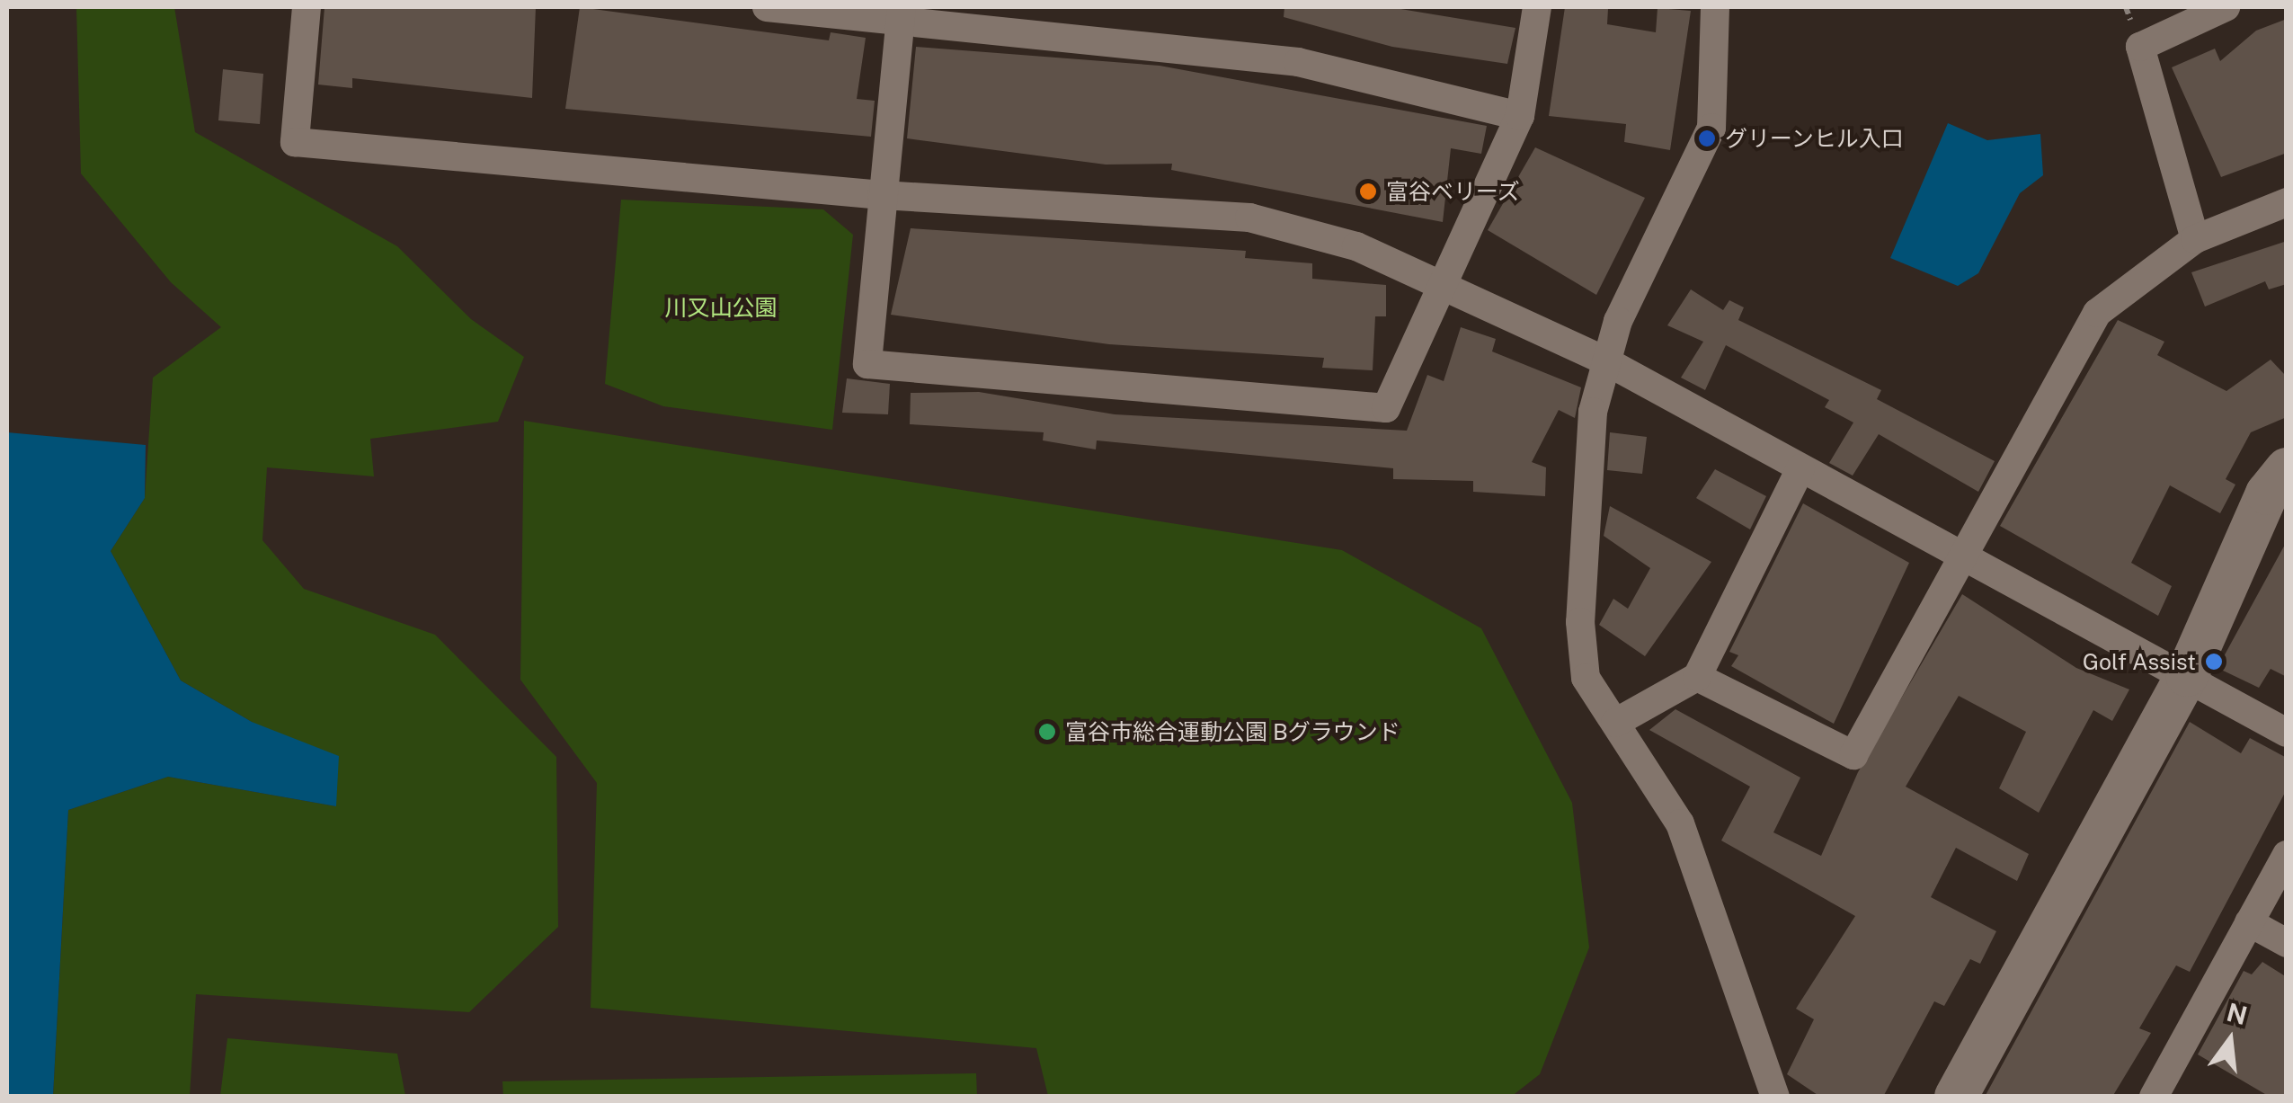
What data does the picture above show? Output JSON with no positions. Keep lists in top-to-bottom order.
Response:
{
  "parks": ["川又山公園"],
  "places": [
    "グリーンヒル入口",
    "富谷ベリーズ",
    "Golf Assist",
    "富谷市総合運動公園 Bグラウンド"
  ],
  "north": "top"
}
